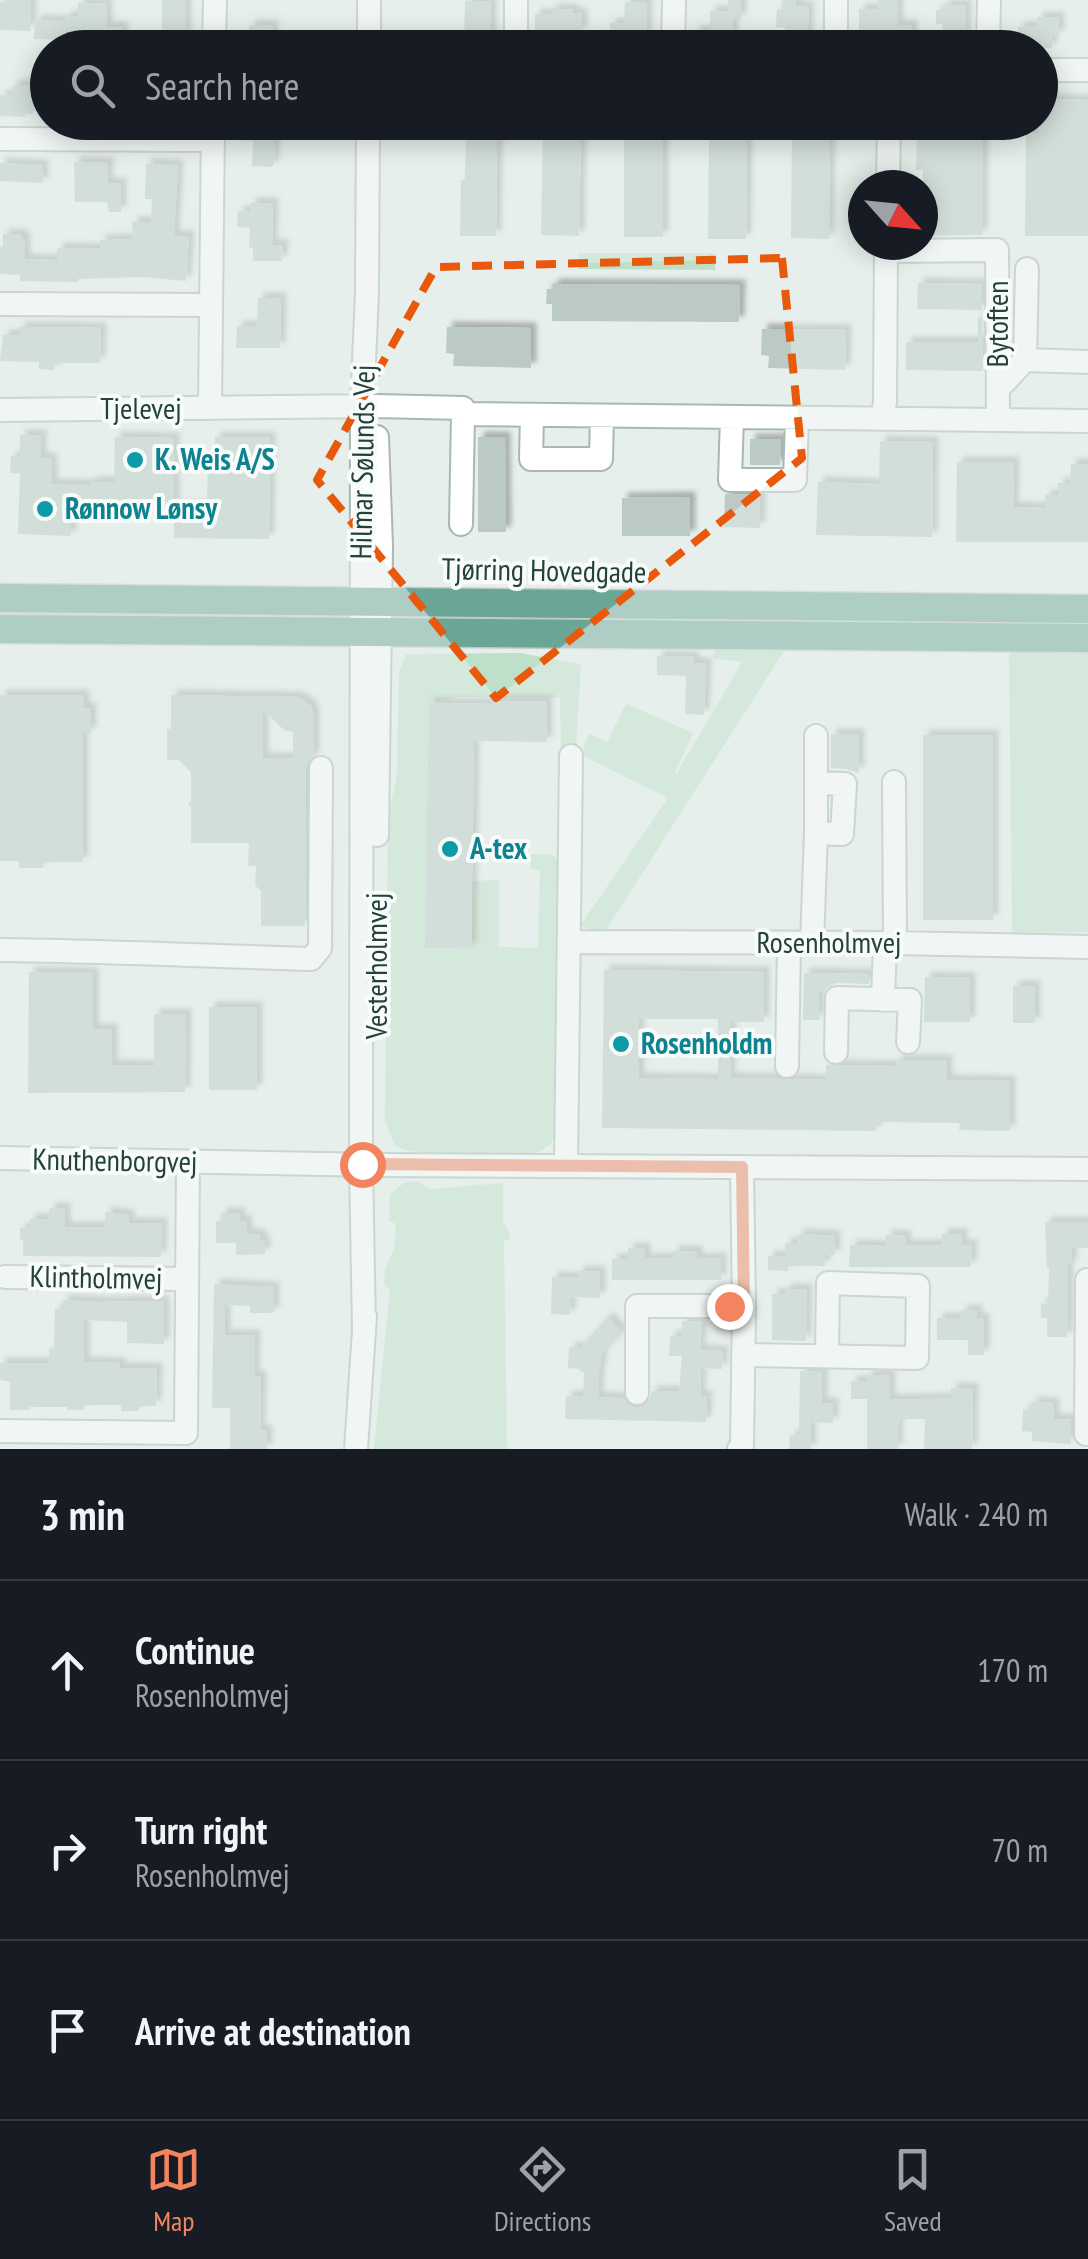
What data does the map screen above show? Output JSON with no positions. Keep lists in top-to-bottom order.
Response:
{
  "streets": {
    "main road": ["Tjørring Hovedgade"],
    "street": [
      "Bytoften",
      "Tjelevej",
      "Hilmar Sølunds Vej",
      "Rosenholmvej",
      "Vesterholmvej",
      "Knuthenborgvej",
      "Klintholmvej"
    ]
  },
  "crossings": [
    ["Tjelevej", "Hilmar Sølunds Vej"],
    ["Hilmar Sølunds Vej", "Tjørring Hovedgade"],
    ["Hilmar Sølunds Vej", "Vesterholmvej"],
    ["Tjørring Hovedgade", "Vesterholmvej"],
    ["Vesterholmvej", "Knuthenborgvej"],
    ["Knuthenborgvej", "Klintholmvej"]
  ],
  "places": [
    "K. Weis A/S",
    "Rønnow Lønsy",
    "A-tex",
    "Rosenholdm"
  ],
  "north": "bottom right",
  "page": {
    "search": "Search here",
    "heading": ["3 min", "Walk · 240 m"],
    "list": [
      ["Continue", "Rosenholmvej", "170 m"],
      ["Turn right", "Rosenholmvej", "70 m"],
      "Arrive at destination"
    ],
    "nav": ["Map", "Directions", "Saved"]
  }
}
